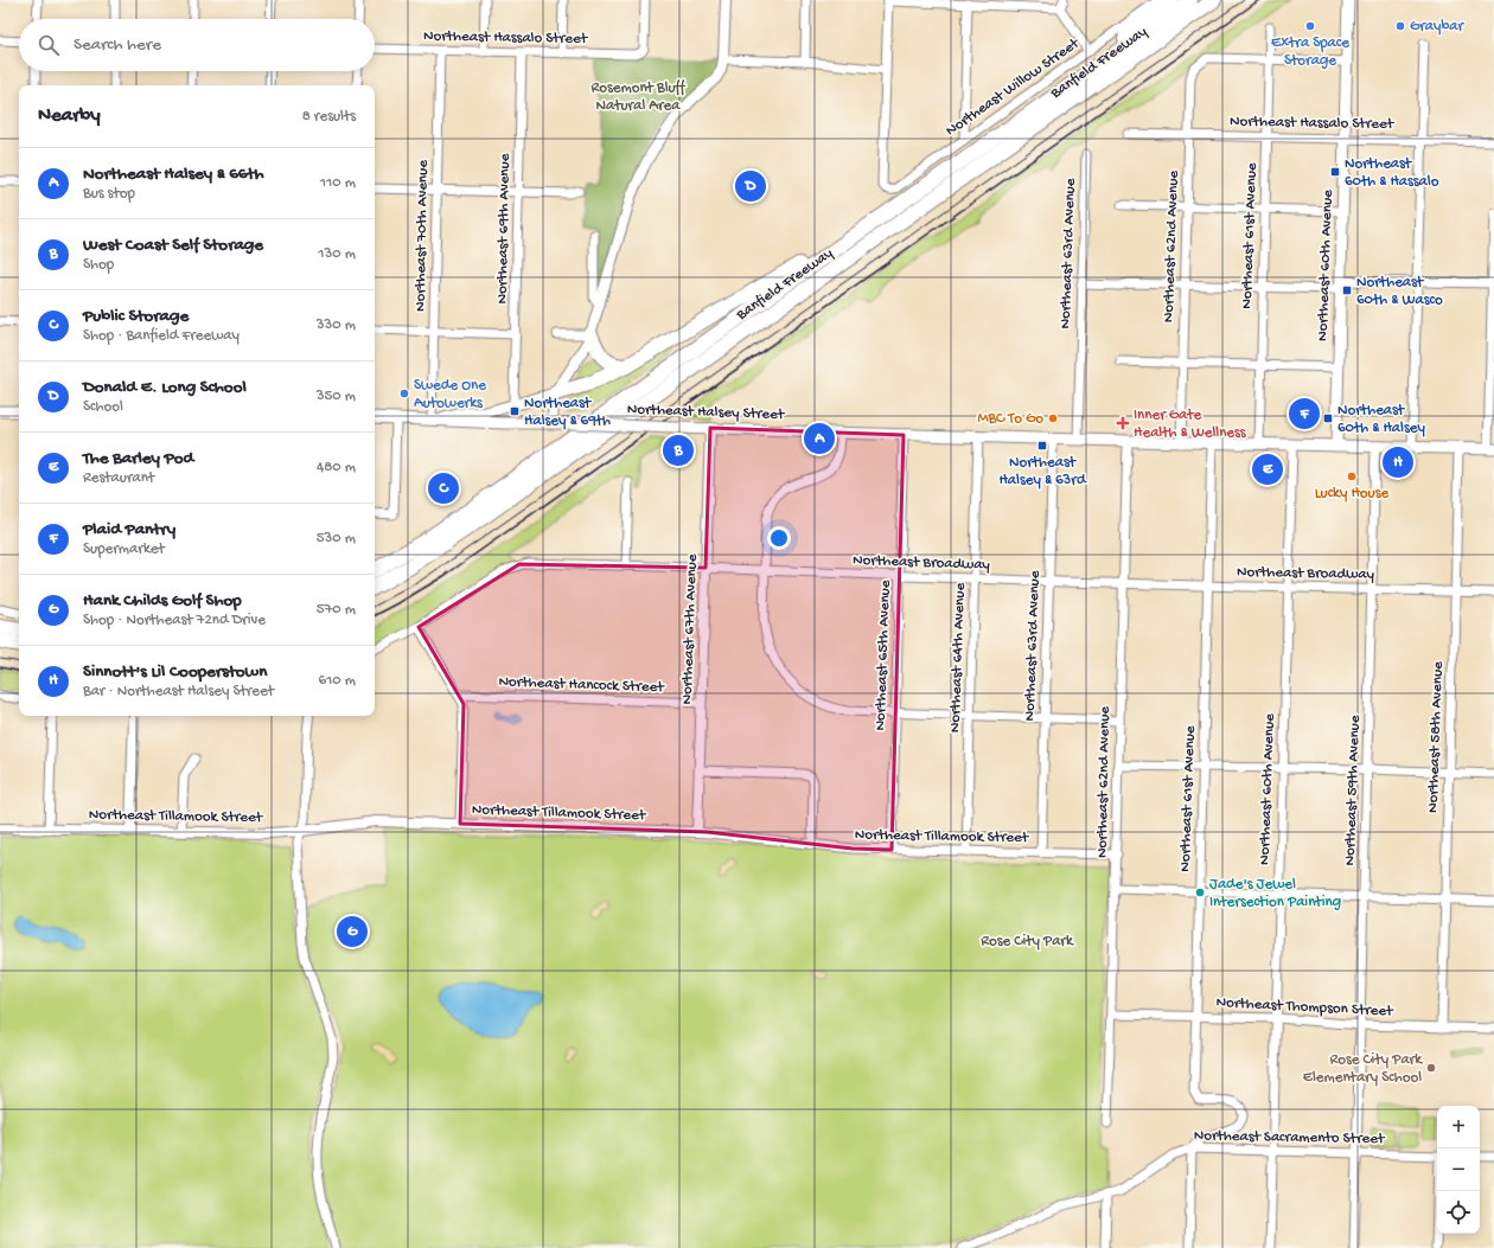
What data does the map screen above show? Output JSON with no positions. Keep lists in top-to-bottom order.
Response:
{
  "streets": {
    "highway": ["Banfield Freeway"],
    "main road": ["Northeast 60th Avenue", "Northeast Halsey Street"],
    "street": [
      "Northeast Hassalo Street",
      "Northeast Willow Street",
      "Northeast 69th Avenue",
      "Northeast 70th Avenue",
      "Northeast 61st Avenue",
      "Northeast 62nd Avenue",
      "Northeast 63rd Avenue",
      "Northeast Broadway",
      "Northeast 67th Avenue",
      "Northeast 65th Avenue",
      "Northeast 64th Avenue",
      "Northeast Hancock Street",
      "Northeast 58th Avenue",
      "Northeast 59th Avenue",
      "Northeast Tillamook Street",
      "Northeast Thompson Street",
      "Northeast Sacramento Street"
    ]
  },
  "crossings": [
    ["Northeast Hassalo Street", "Northeast 69th Avenue"],
    ["Northeast Hassalo Street", "Northeast 70th Avenue"],
    ["Northeast Hassalo Street", "Northeast 61st Avenue"],
    ["Northeast Hassalo Street", "Northeast 62nd Avenue"],
    ["Northeast Hassalo Street", "Northeast 60th Avenue"],
    ["Northeast 70th Avenue", "Northeast Halsey Street"],
    ["Northeast 61st Avenue", "Northeast 62nd Avenue"],
    ["Northeast 61st Avenue", "Northeast Halsey Street"],
    ["Northeast 61st Avenue", "Northeast Broadway"],
    ["Northeast 61st Avenue", "Northeast Thompson Street"],
    ["Northeast 61st Avenue", "Northeast Sacramento Street"],
    ["Northeast 62nd Avenue", "Northeast Halsey Street"],
    ["Northeast 62nd Avenue", "Northeast Broadway"],
    ["Northeast 62nd Avenue", "Northeast Tillamook Street"],
    ["Northeast 62nd Avenue", "Northeast Thompson Street"],
    ["Northeast 63rd Avenue", "Northeast Halsey Street"],
    ["Northeast 63rd Avenue", "Northeast Broadway"],
    ["Northeast 63rd Avenue", "Northeast Tillamook Street"],
    ["Northeast 60th Avenue", "Northeast Halsey Street"],
    ["Northeast 60th Avenue", "Northeast Broadway"],
    ["Northeast 60th Avenue", "Northeast Thompson Street"],
    ["Northeast 60th Avenue", "Northeast Sacramento Street"],
    ["Northeast Halsey Street", "Northeast 67th Avenue"],
    ["Northeast Halsey Street", "Northeast 65th Avenue"],
    ["Northeast Halsey Street", "Northeast 64th Avenue"],
    ["Northeast Halsey Street", "Northeast 58th Avenue"],
    ["Northeast Halsey Street", "Northeast 59th Avenue"],
    ["Northeast Broadway", "Northeast 67th Avenue"],
    ["Northeast Broadway", "Northeast 65th Avenue"],
    ["Northeast Broadway", "Northeast 64th Avenue"],
    ["Northeast Broadway", "Northeast 58th Avenue"],
    ["Northeast Broadway", "Northeast 59th Avenue"],
    ["Northeast 67th Avenue", "Northeast Hancock Street"],
    ["Northeast 67th Avenue", "Northeast Tillamook Street"],
    ["Northeast 65th Avenue", "Northeast Tillamook Street"],
    ["Northeast 64th Avenue", "Northeast Tillamook Street"],
    ["Northeast 58th Avenue", "Northeast Thompson Street"],
    ["Northeast 59th Avenue", "Northeast Thompson Street"],
    ["Northeast 59th Avenue", "Northeast Sacramento Street"]
  ],
  "parks": ["Rosemont Bluff Natural Area", "Rose City Park"],
  "places": {
    "other": [
      "Extra Space Storage",
      "Graybar",
      "Swede One Autowerks",
      "MBC To Go",
      "Lucky House",
      "Jade's Jewel Intersection Painting",
      "Rose City Park Elementary School"
    ],
    "transit": [
      "Northeast 60th & Hassalo",
      "Northeast 60th & Wasco",
      "Northeast Halsey & 69th",
      "Northeast 60th & Halsey",
      "Northeast Halsey & 63rd"
    ],
    "health": ["Inner Gate Health & Wellness"]
  },
  "page": {
    "search": "Search here",
    "heading": ["Nearby", "8 results"],
    "list": [
      {
        "mark": "A",
        "name": "Northeast Halsey & 66th",
        "note": "Bus stop",
        "value": "110 m"
      },
      {
        "mark": "B",
        "name": "West Coast Self Storage",
        "note": "Shop",
        "value": "130 m"
      },
      {
        "mark": "C",
        "name": "Public Storage",
        "note": "Shop · Banfield Freeway",
        "value": "330 m"
      },
      {
        "mark": "D",
        "name": "Donald E. Long School",
        "note": "School",
        "value": "350 m"
      },
      {
        "mark": "E",
        "name": "The Barley Pod",
        "note": "Restaurant",
        "value": "480 m"
      },
      {
        "mark": "F",
        "name": "Plaid Pantry",
        "note": "Supermarket",
        "value": "530 m"
      },
      {
        "mark": "G",
        "name": "Hank Childs Golf Shop",
        "note": "Shop · Northeast 72nd Drive",
        "value": "570 m"
      },
      {
        "mark": "H",
        "name": "Sinnott's Lil Cooperstown",
        "note": "Bar · Northeast Halsey Street",
        "value": "610 m"
      }
    ],
    "pins": [
      "D",
      "F",
      "A",
      "B",
      "H",
      "E",
      "C",
      "G"
    ],
    "map_buttons": ["+", "−"]
  }
}
